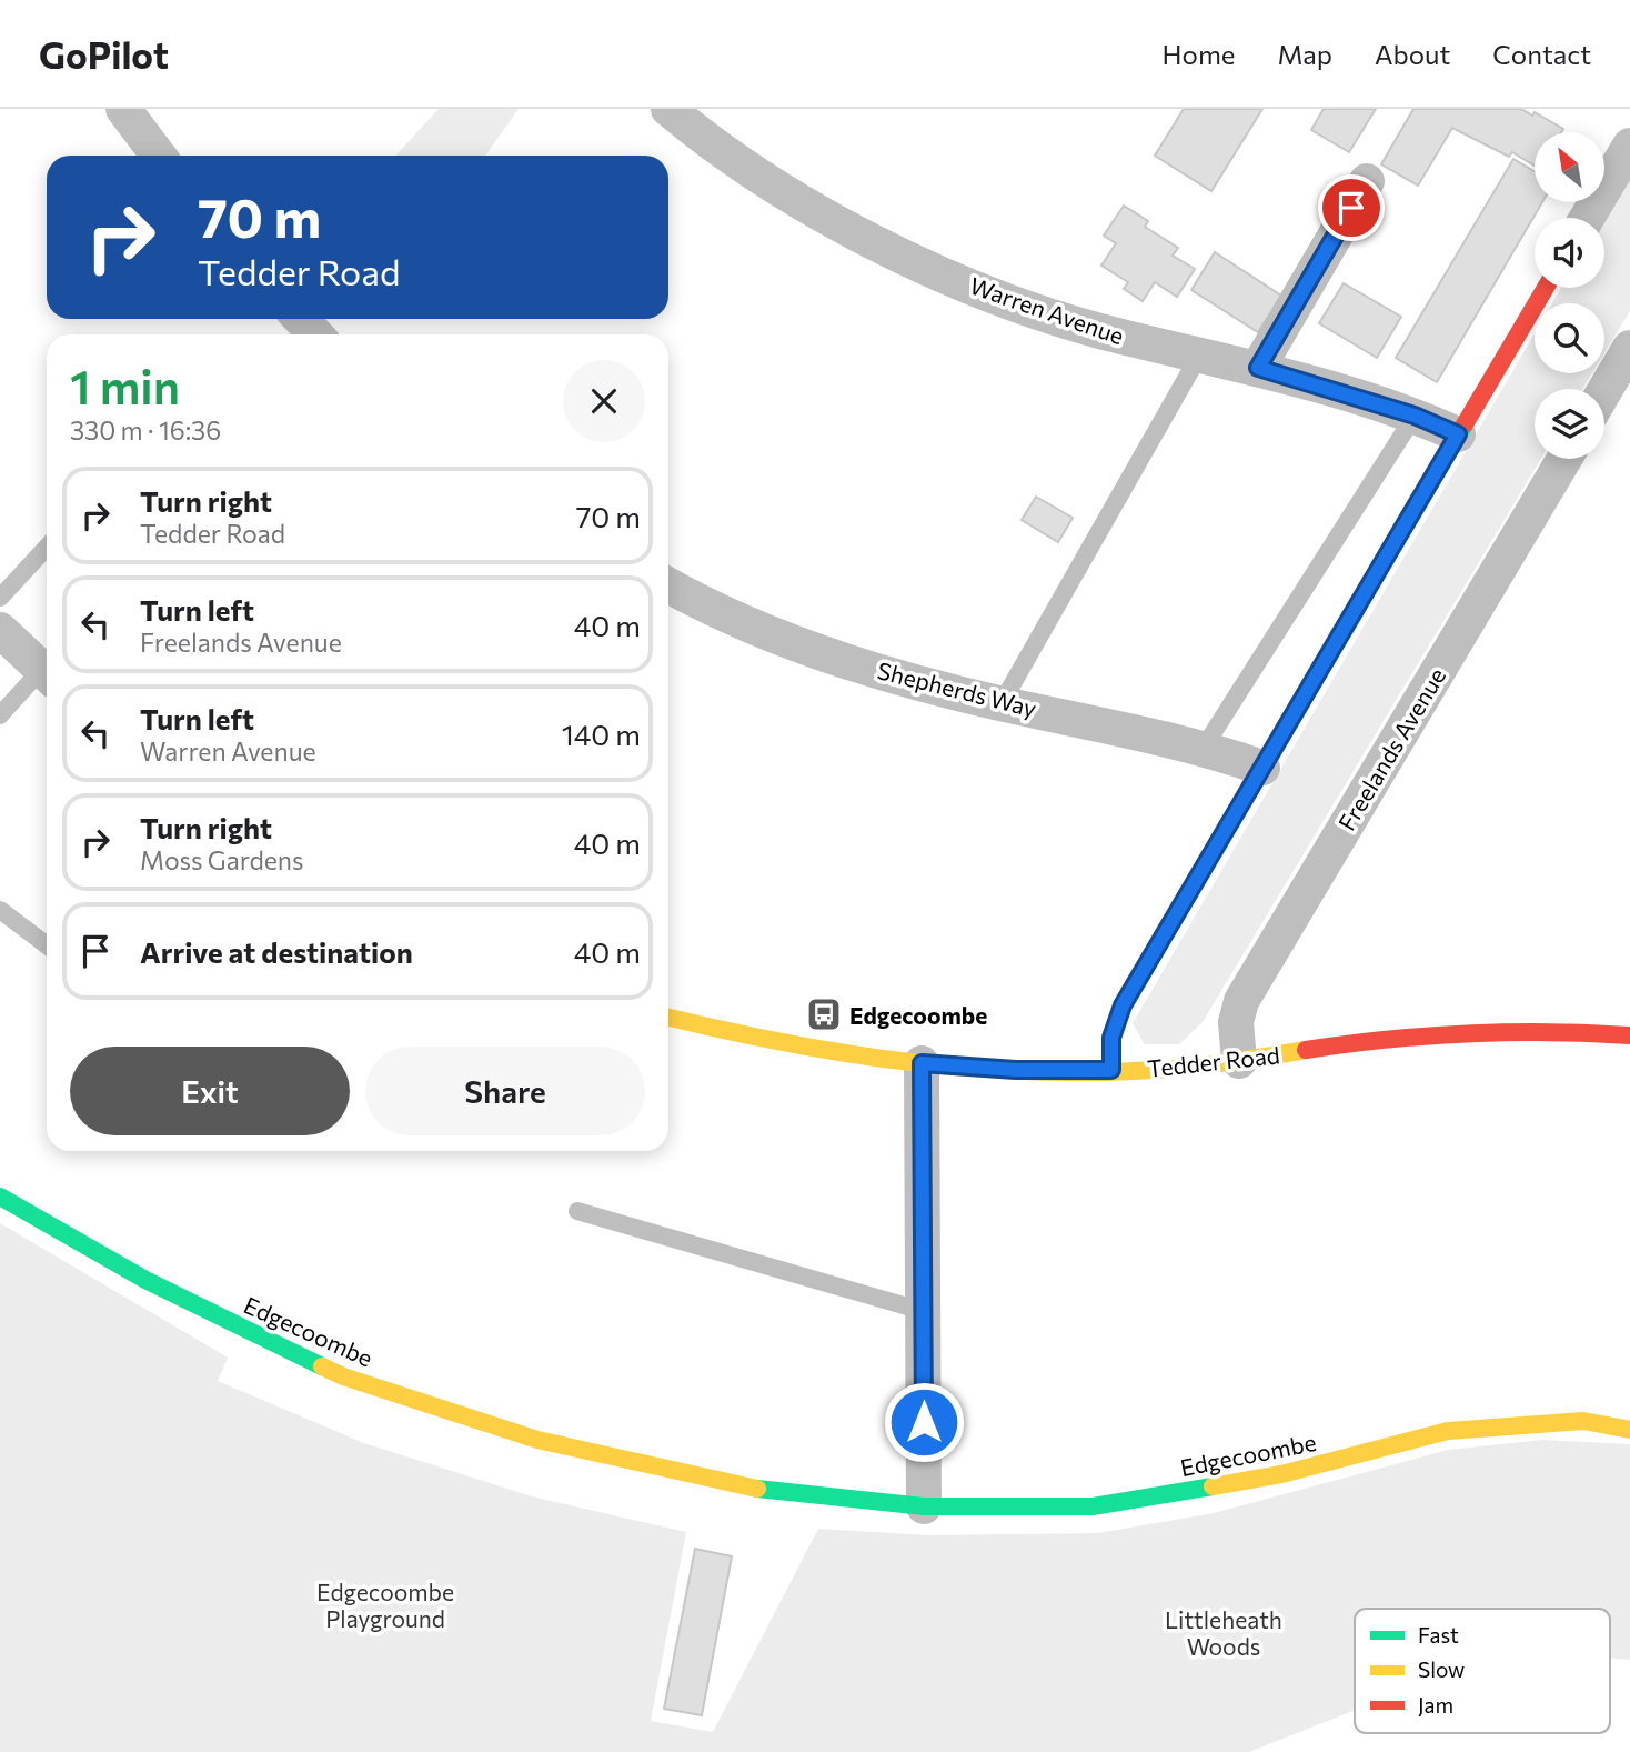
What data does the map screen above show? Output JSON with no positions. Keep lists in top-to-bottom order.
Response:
{
  "streets": {
    "street": [
      "Warren Avenue",
      "Shepherds Way",
      "Freelands Avenue",
      "Tedder Road",
      "Edgecoombe"
    ]
  },
  "crossings": [
    ["Freelands Avenue", "Tedder Road"]
  ],
  "parks": ["Edgecoombe Playground", "Littleheath Woods"],
  "places": {
    "bus stop": ["Edgecoombe"]
  },
  "legend": ["Fast", "Slow", "Jam"],
  "north": "top left",
  "page": {
    "header": "GoPilot",
    "nav": [
      "Home",
      "Map",
      "About",
      "Contact"
    ],
    "turn": ["70 m", "Tedder Road"],
    "heading": ["1 min", "330 m · 16:36"],
    "list": [
      {
        "name": "Turn right",
        "note": "Tedder Road",
        "value": "70 m"
      },
      {
        "name": "Turn left",
        "note": "Freelands Avenue",
        "value": "40 m"
      },
      {
        "name": "Turn left",
        "note": "Warren Avenue",
        "value": "140 m"
      },
      {
        "name": "Turn right",
        "note": "Moss Gardens",
        "value": "40 m"
      },
      {
        "name": "Arrive at destination",
        "value": "40 m"
      }
    ],
    "buttons": ["Exit", "Share"]
  }
}
